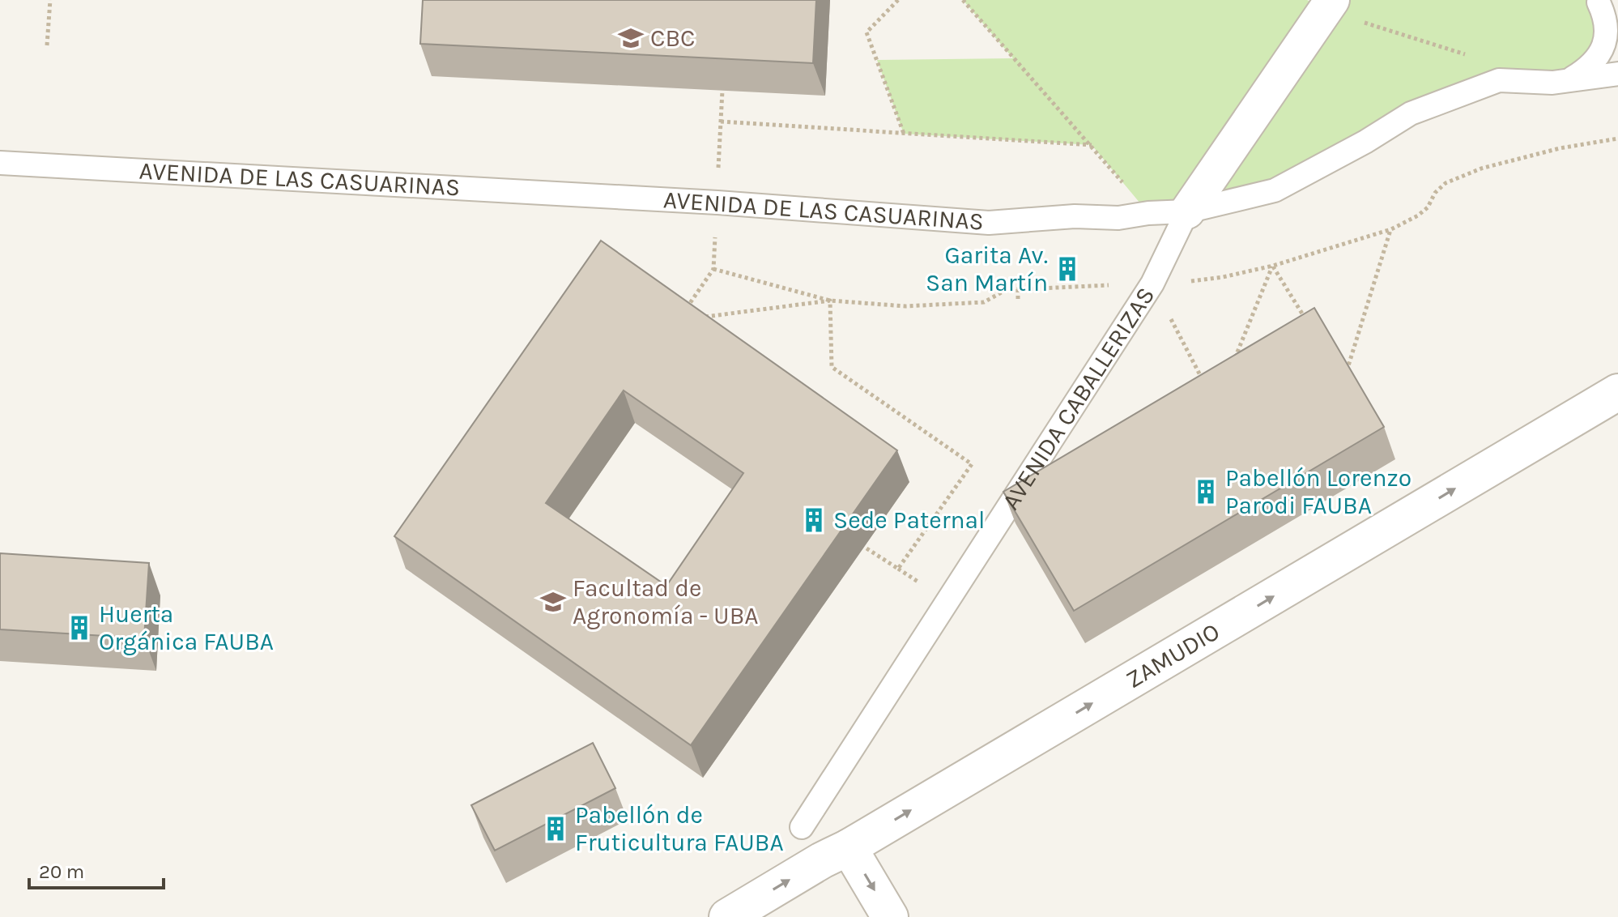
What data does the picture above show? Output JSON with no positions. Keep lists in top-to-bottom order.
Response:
{
  "streets": {
    "street": ["AVENIDA CABALLERIZAS", "ZAMUDIO"],
    "lane": ["AVENIDA DE LAS CASUARINAS"]
  },
  "crossings": [
    ["AVENIDA DE LAS CASUARINAS", "AVENIDA CABALLERIZAS"]
  ],
  "one_way": ["ZAMUDIO"],
  "places": {
    "school or university": ["CBC", "Facultad de Agronomía - UBA"],
    "building": [
      "Garita Av. San Martín",
      "Pabellón Lorenzo Parodi FAUBA",
      "Sede Paternal",
      "Huerta Orgánica FAUBA",
      "Pabellón de Fruticultura FAUBA"
    ]
  },
  "scale_bar": "20 m"
}
